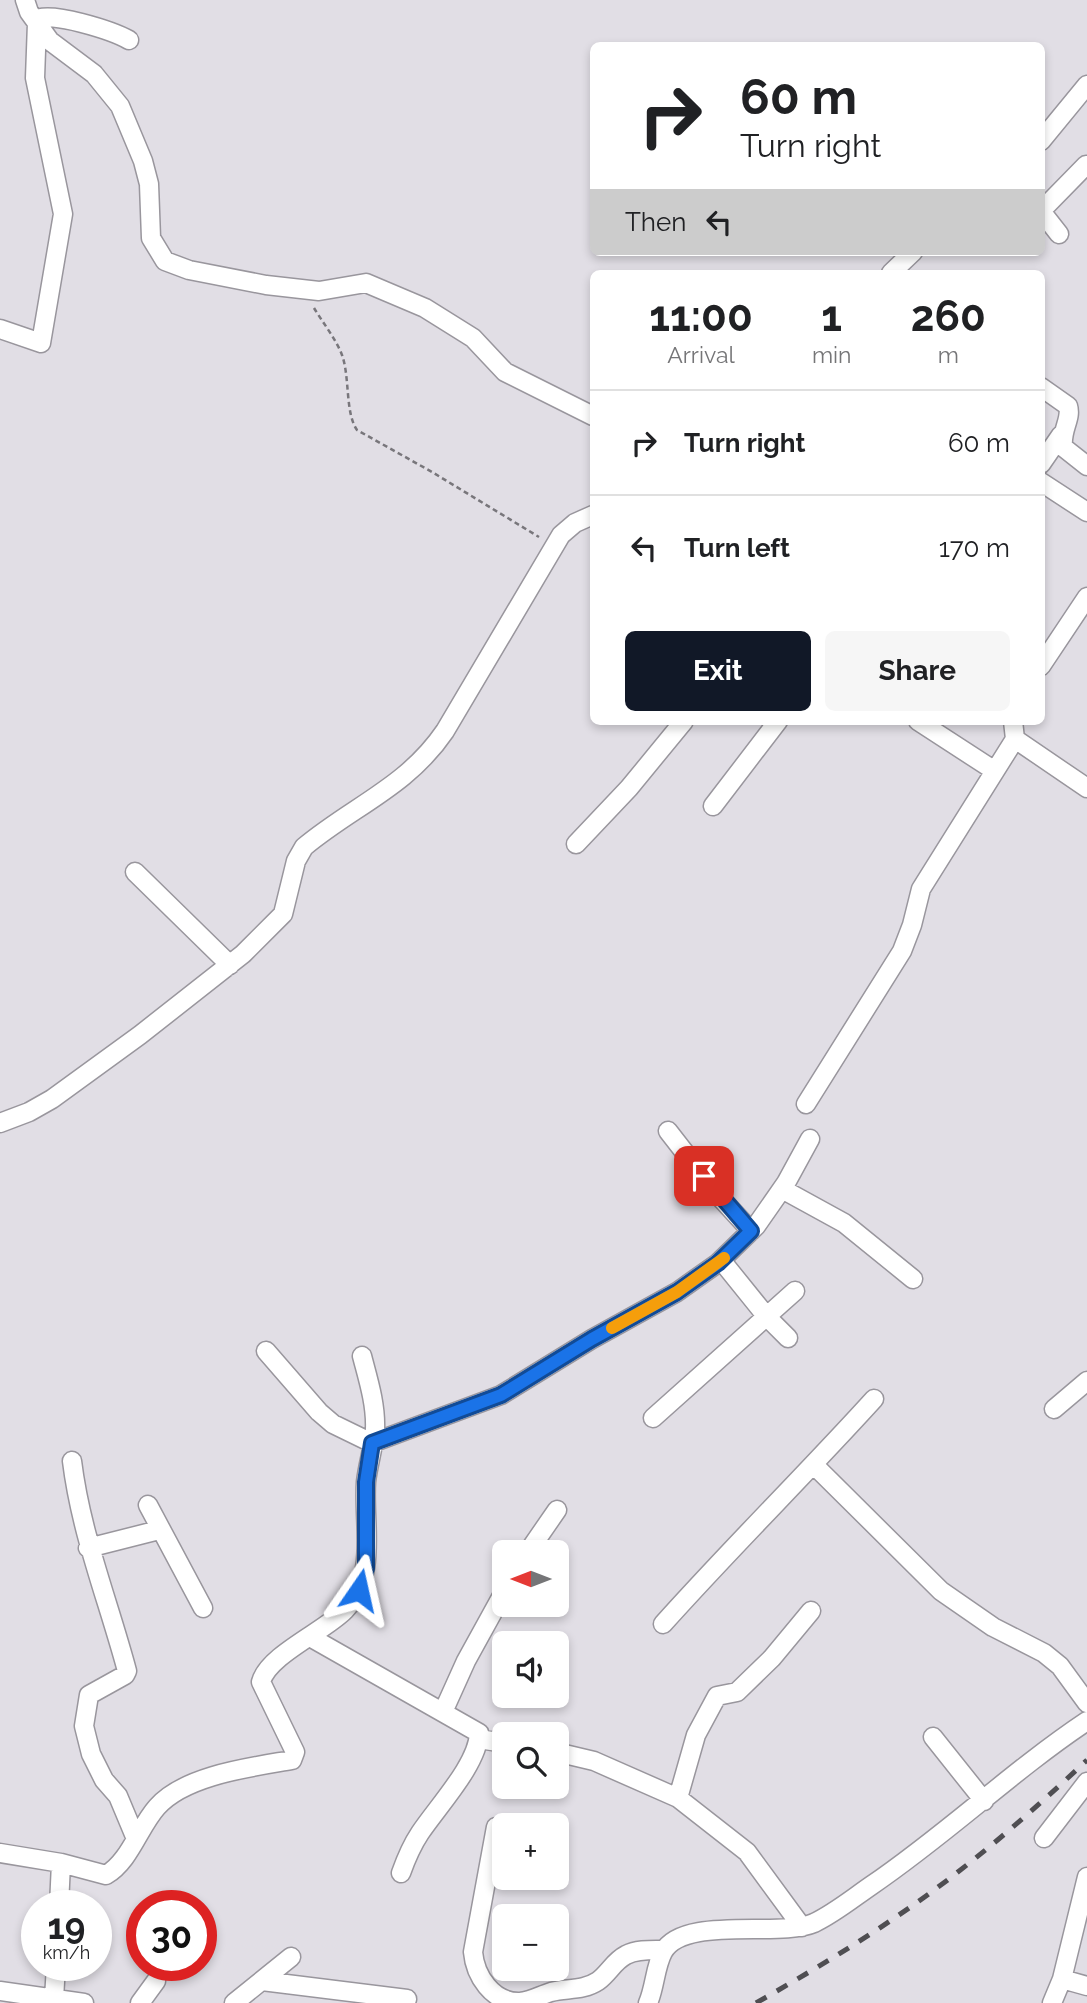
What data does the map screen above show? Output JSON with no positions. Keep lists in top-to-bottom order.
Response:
{
  "north": "left",
  "page": {
    "turn": ["60 m", "Turn right"],
    "then": "Then",
    "eta": [
      "11:00",
      "Arrival",
      "1",
      "min",
      "260",
      "m"
    ],
    "list": [
      {
        "name": "Turn right",
        "value": "60 m"
      },
      {
        "name": "Turn left",
        "value": "170 m"
      }
    ],
    "buttons": ["Exit", "Share"],
    "map_buttons": ["+", "−"],
    "speed": "19 km/h",
    "limit": "30"
  }
}
